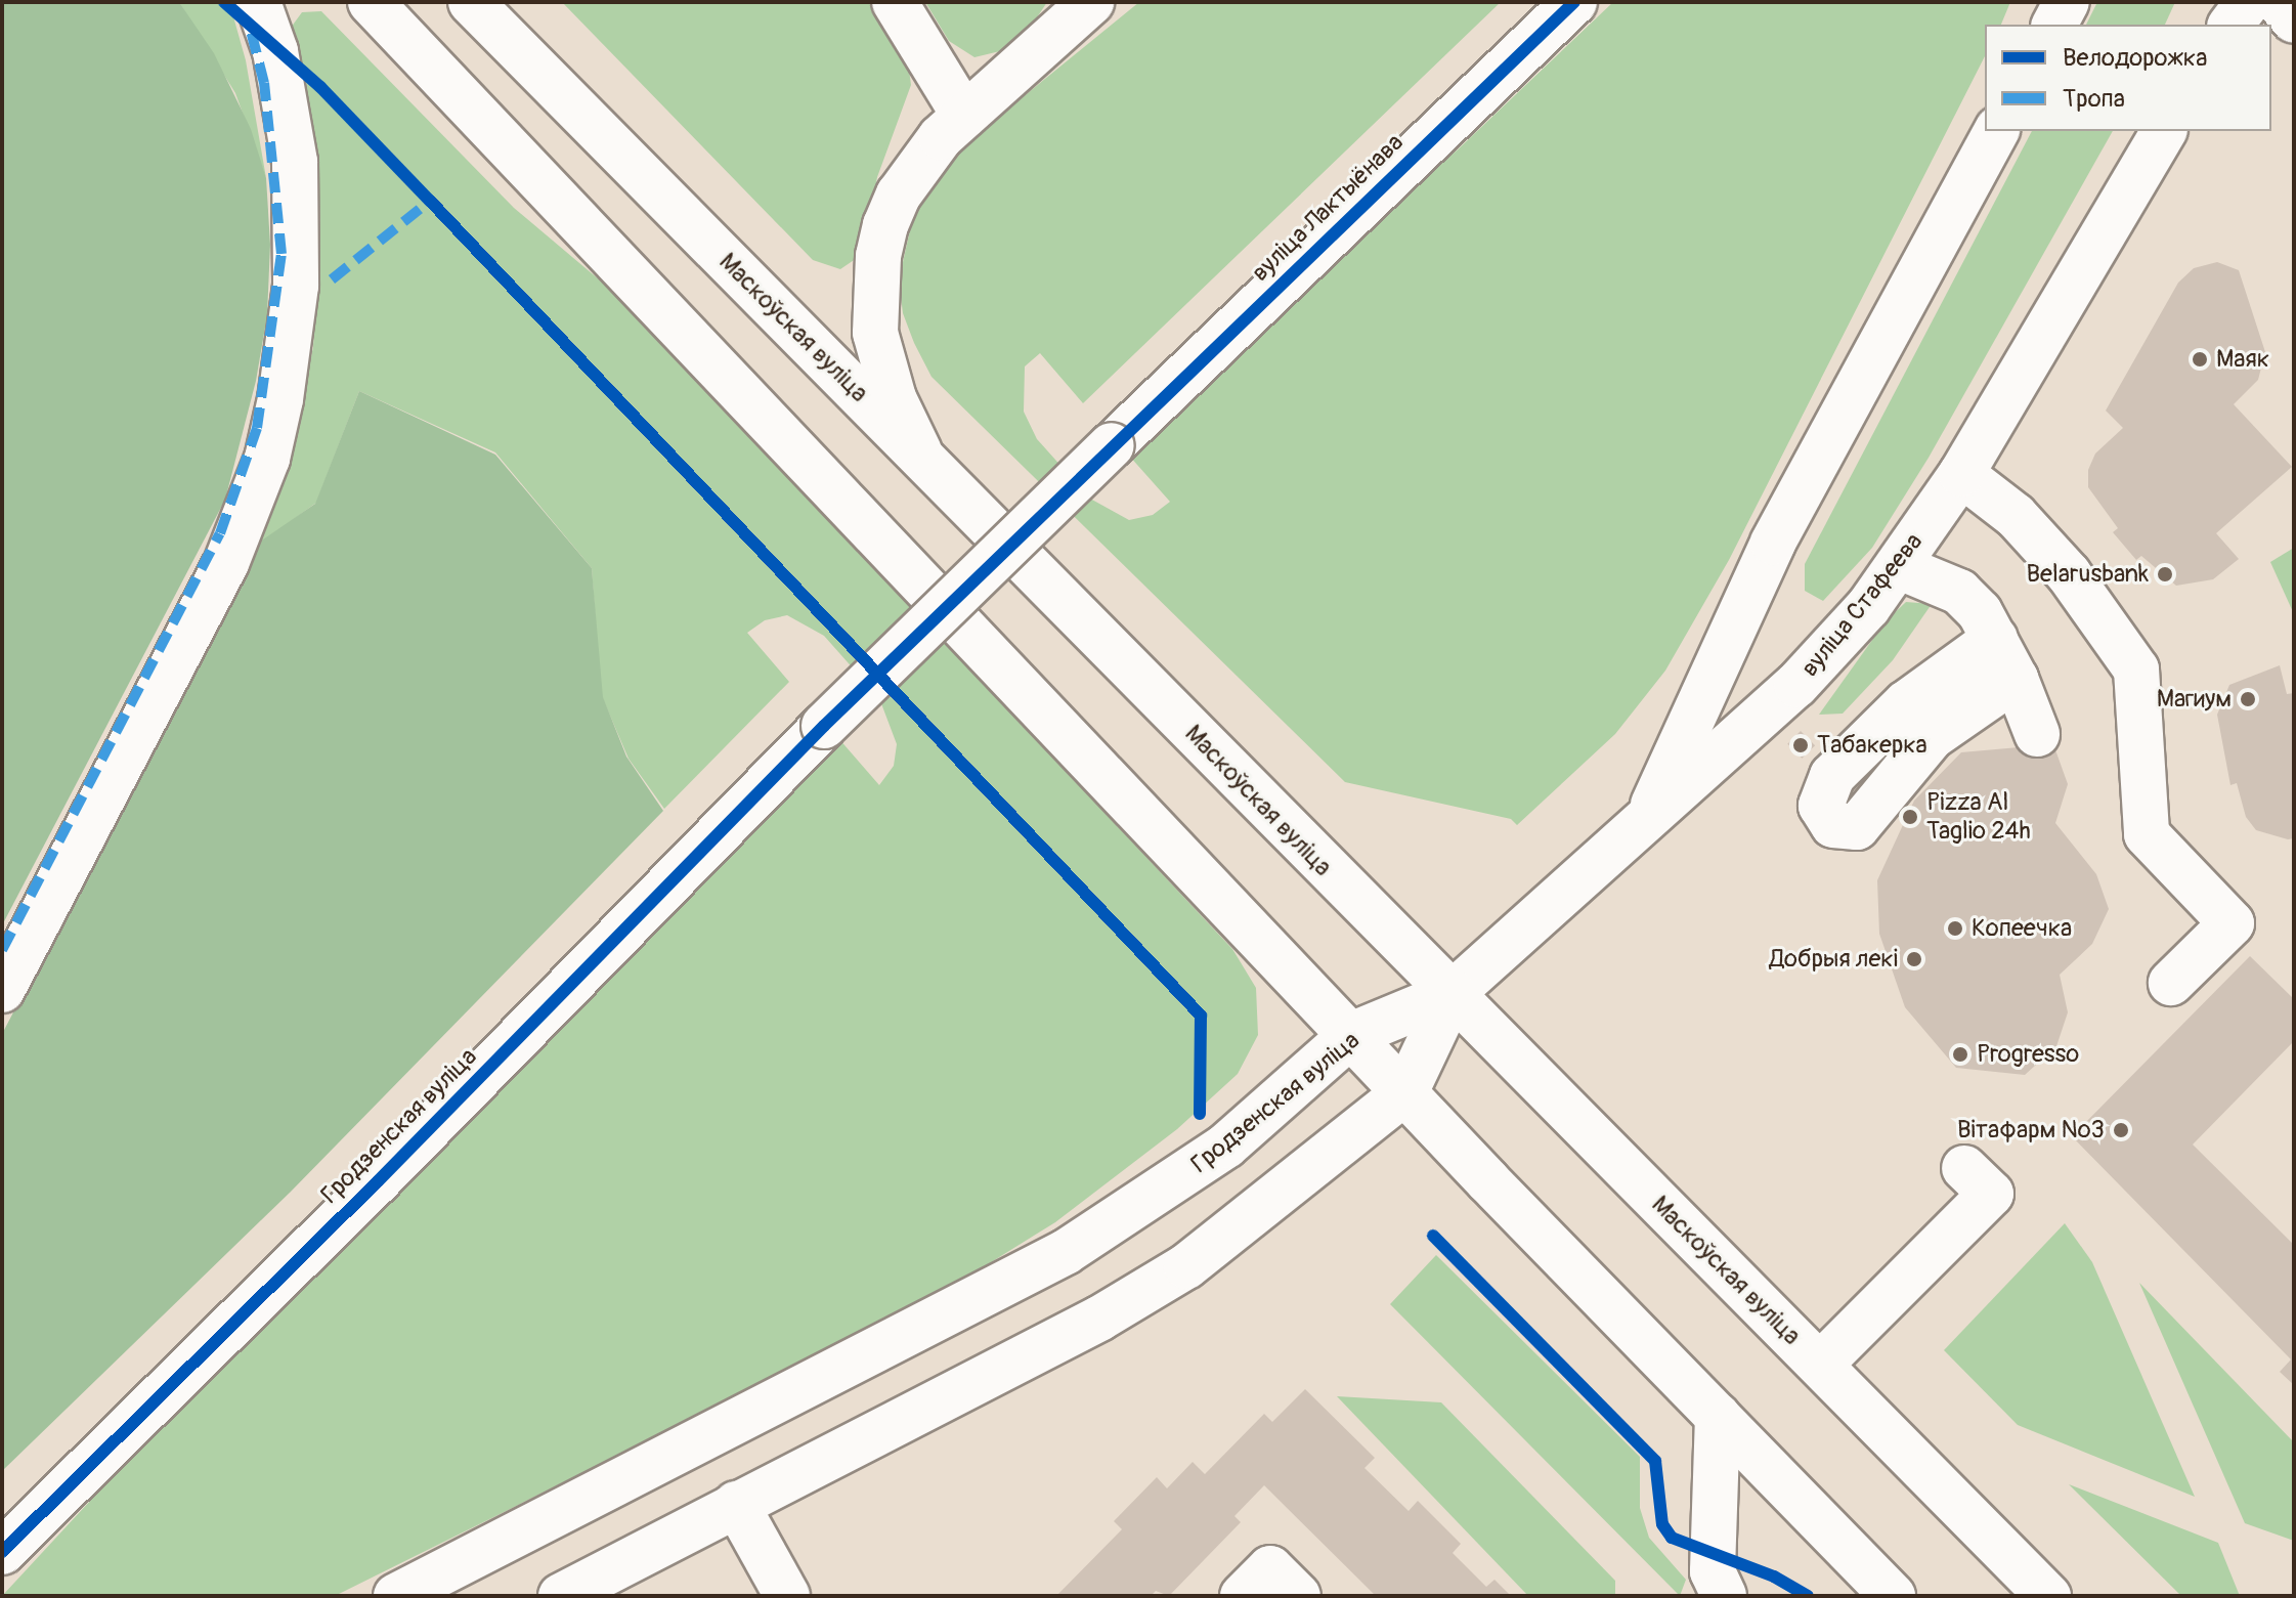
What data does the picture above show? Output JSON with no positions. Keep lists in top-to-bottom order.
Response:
{
  "streets": {
    "main road": [
      "вуліца Лактыёнава",
      "Маскоўская вуліца",
      "вуліца Стафеева",
      "Гродзенская вуліца"
    ]
  },
  "crossings": [
    ["вуліца Лактыёнава", "Гродзенская вуліца"],
    ["Маскоўская вуліца", "вуліца Стафеева"],
    ["Маскоўская вуліца", "Гродзенская вуліца"],
    ["вуліца Стафеева", "Гродзенская вуліца"]
  ],
  "places": [
    "Маяк",
    "Belarusbank",
    "Магиум",
    "Табакерка",
    "Pizza Al Taglio 24h",
    "Копеечка",
    "Добрыя лекі",
    "Progresso",
    "Вітафарм №3"
  ],
  "legend": ["Велодорожка", "Тропа"]
}
